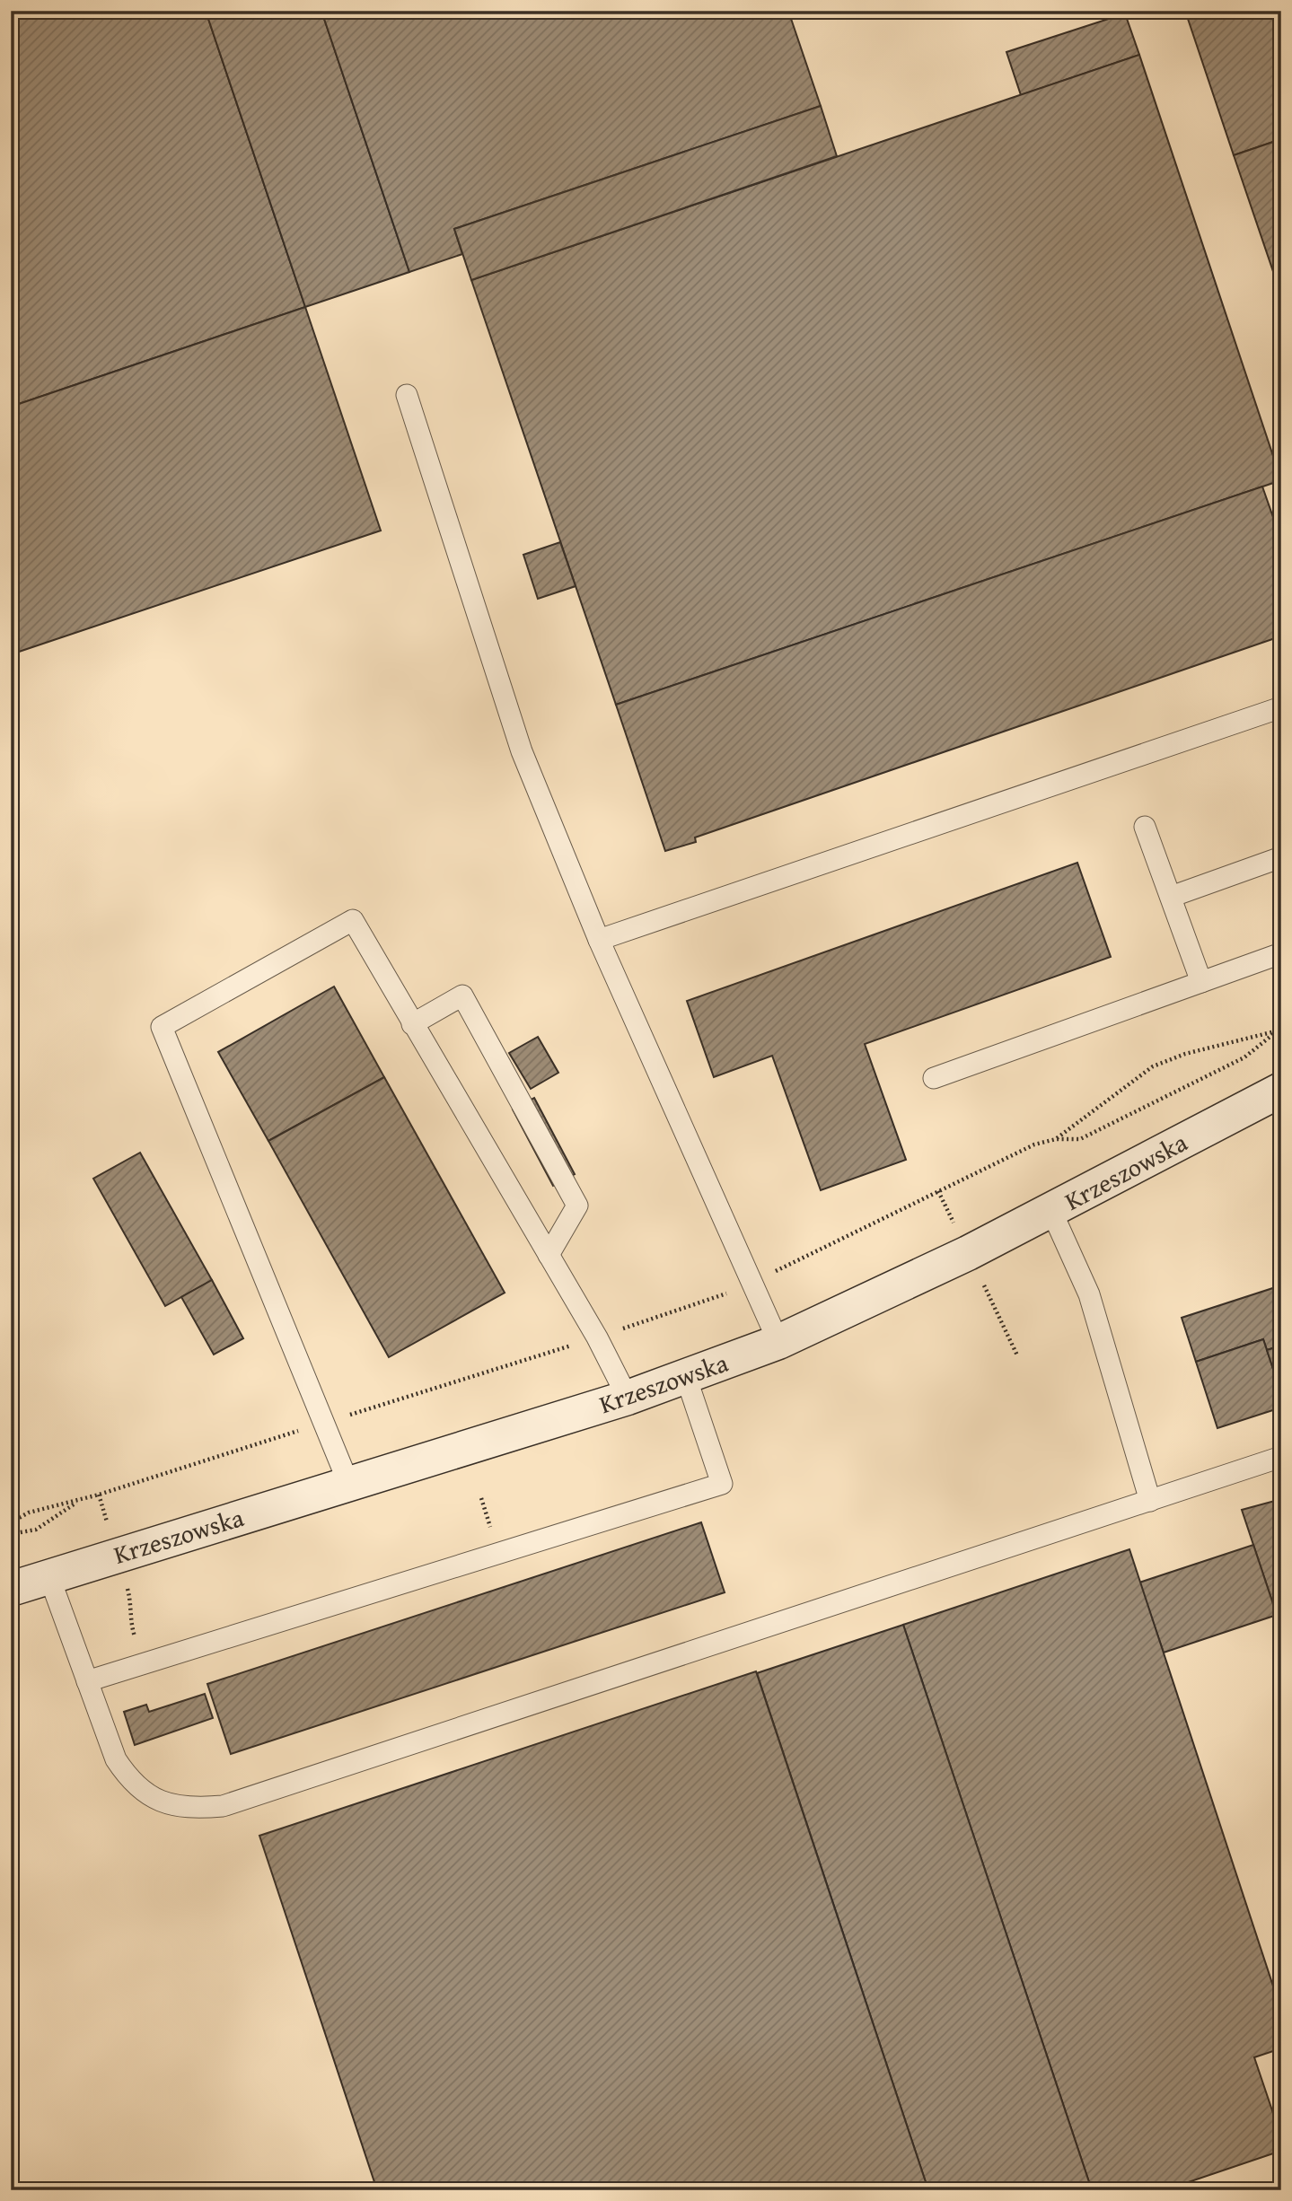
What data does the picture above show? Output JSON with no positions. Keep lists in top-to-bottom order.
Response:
{
  "streets": {
    "main road": ["Krzeszowska"]
  }
}
